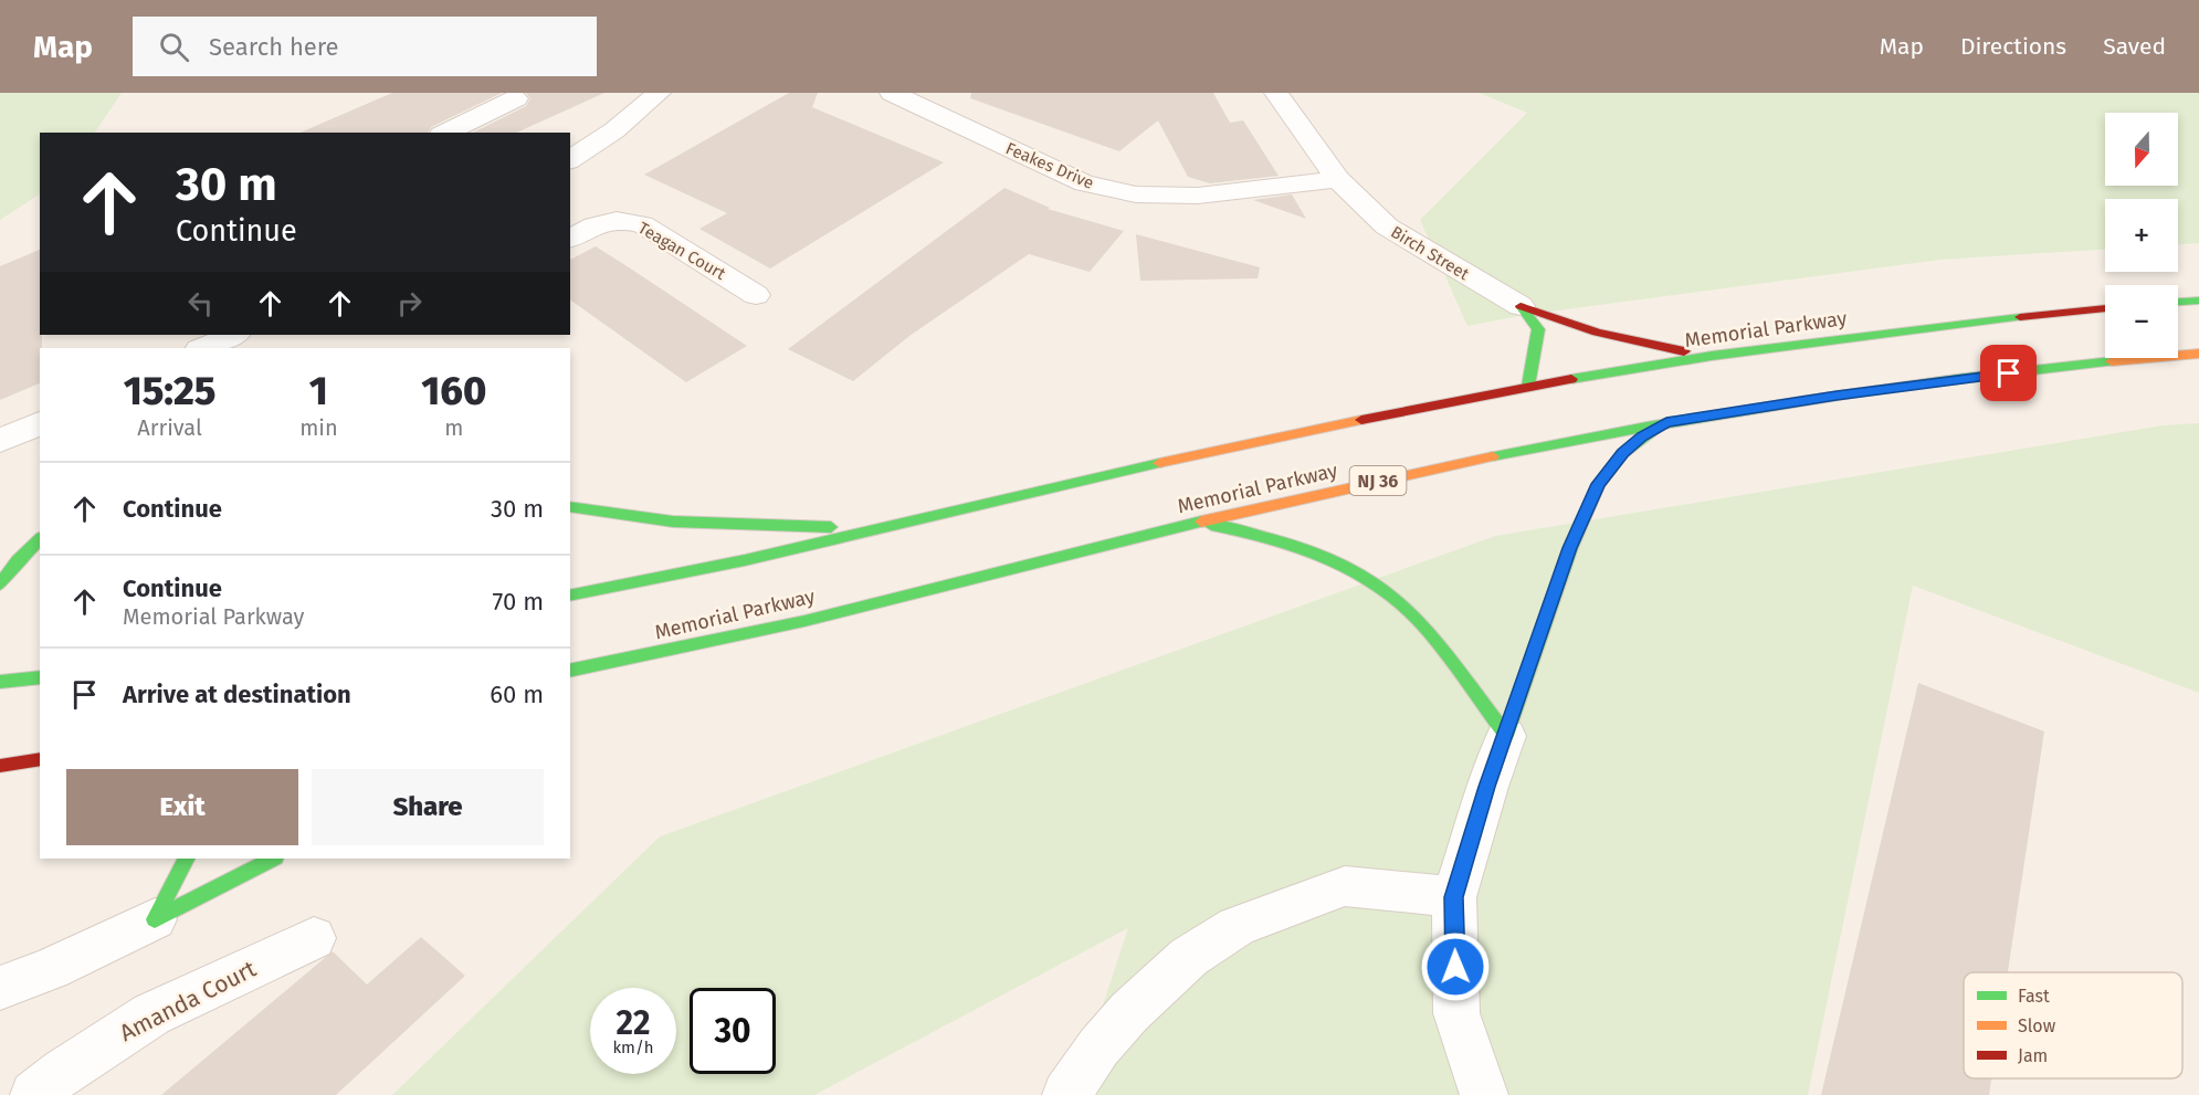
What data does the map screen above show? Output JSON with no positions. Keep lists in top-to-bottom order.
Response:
{
  "streets": {
    "highway": ["Memorial Parkway", "NJ 36"],
    "street": [
      "Feakes Drive",
      "Teagan Court",
      "Birch Street",
      "Amanda Court"
    ]
  },
  "crossings": [
    ["Feakes Drive", "Birch Street"]
  ],
  "legend": ["Fast", "Slow", "Jam"],
  "north": "bottom",
  "page": {
    "header": "Map",
    "search": "Search here",
    "nav": ["Map", "Directions", "Saved"],
    "map_buttons": ["+", "−"],
    "turn": ["30 m", "Continue"],
    "eta": [
      "15:25",
      "Arrival",
      "1",
      "min",
      "160",
      "m"
    ],
    "list": [
      {
        "name": "Continue",
        "value": "30 m"
      },
      {
        "name": "Continue",
        "note": "Memorial Parkway",
        "value": "70 m"
      },
      {
        "name": "Arrive at destination",
        "value": "60 m"
      }
    ],
    "buttons": ["Exit", "Share"],
    "speed": "22 km/h",
    "limit": "30"
  }
}
